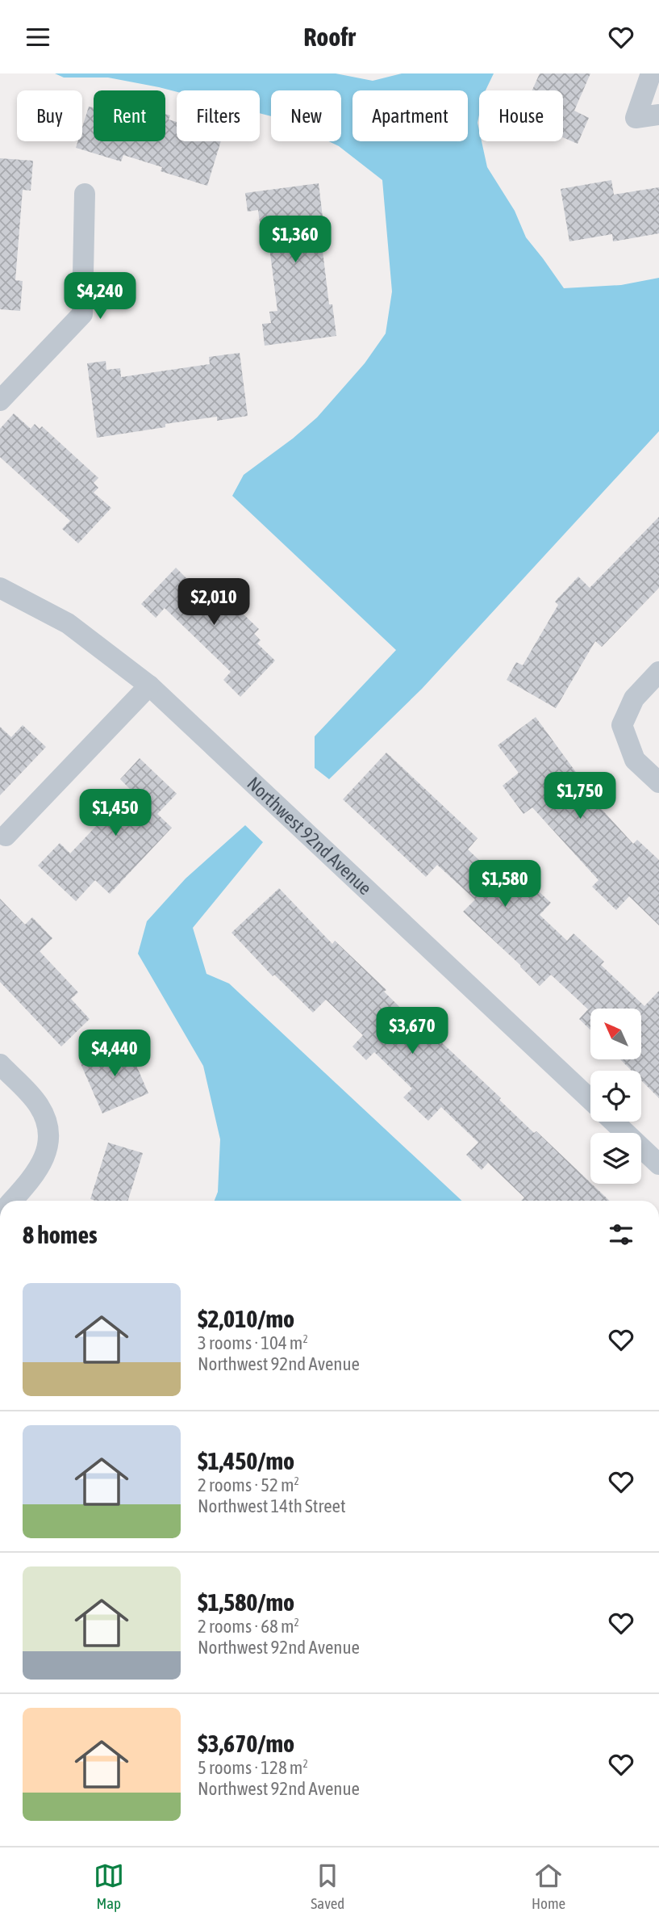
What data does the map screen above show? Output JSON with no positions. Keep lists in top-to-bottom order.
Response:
{
  "streets": {
    "street": ["Northwest 92nd Avenue"]
  },
  "north": "top left",
  "page": {
    "header": "Roofr",
    "chip": [
      "Buy",
      "Rent",
      "Filters",
      "New",
      "Apartment",
      "House"
    ],
    "price": [
      "$1,360",
      "$4,240",
      "$2,010",
      "$1,750",
      "$1,450",
      "$1,580",
      "$3,670",
      "$4,440"
    ],
    "heading": "8 homes",
    "list": [
      {
        "name": "$2,010/mo",
        "note": "3 rooms · 104 m² · Northwest 92nd Avenue"
      },
      {
        "name": "$1,450/mo",
        "note": "2 rooms · 52 m² · Northwest 14th Street"
      },
      {
        "name": "$1,580/mo",
        "note": "2 rooms · 68 m² · Northwest 92nd Avenue"
      },
      {
        "name": "$3,670/mo",
        "note": "5 rooms · 128 m² · Northwest 92nd Avenue"
      }
    ],
    "tabs": ["Map", "Saved", "Home"]
  }
}
